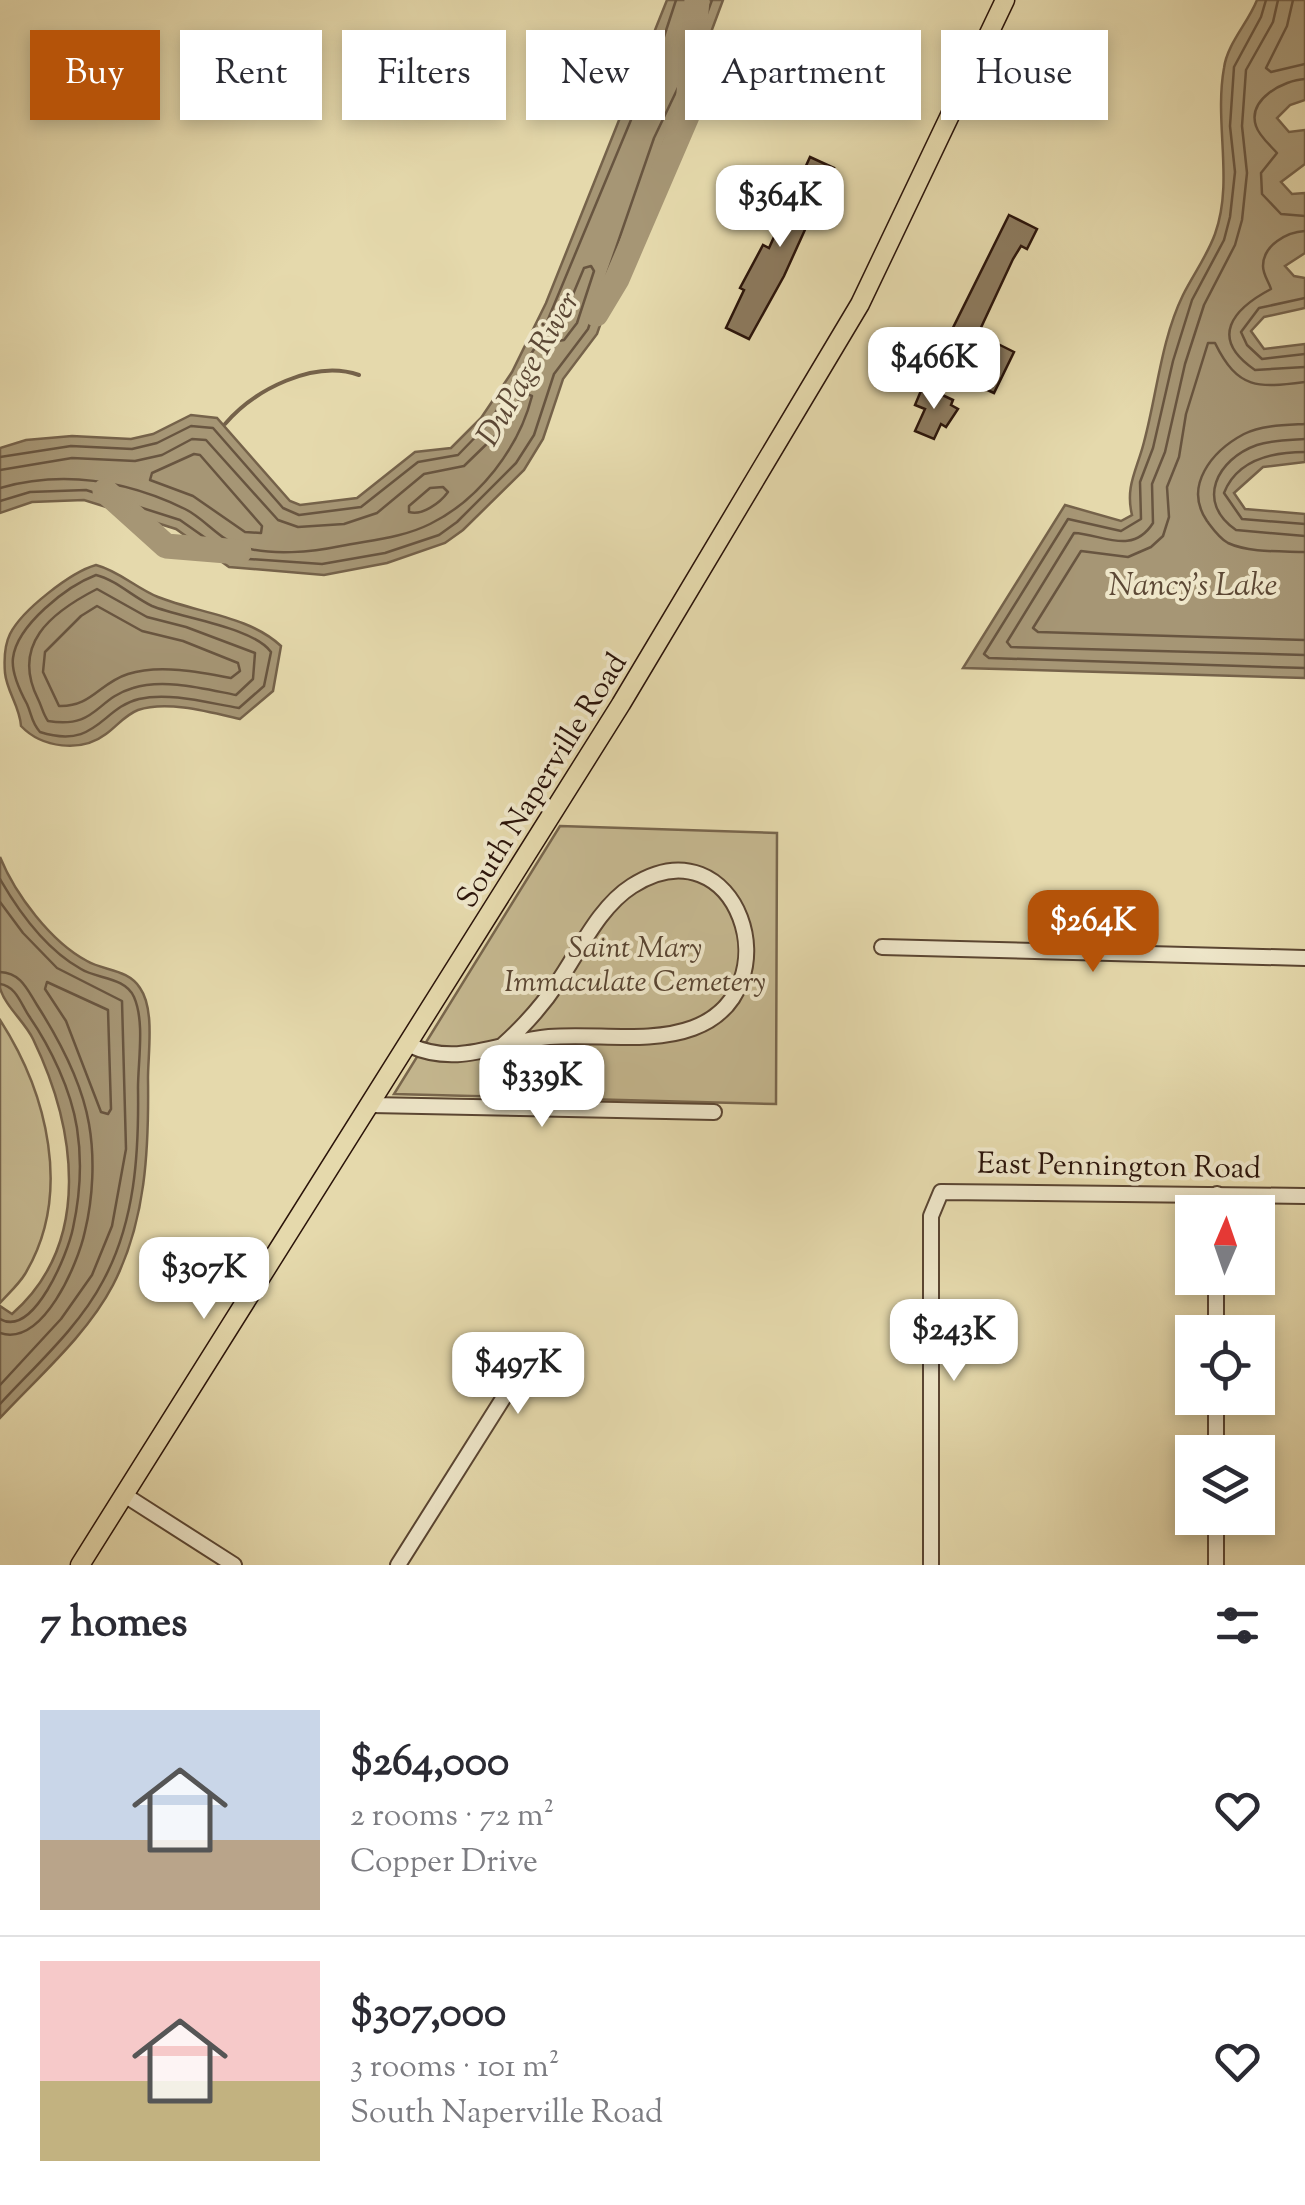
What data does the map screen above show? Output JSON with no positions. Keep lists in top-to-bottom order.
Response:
{
  "streets": {
    "main road": ["South Naperville Road"],
    "street": ["East Pennington Road"]
  },
  "water": ["DuPage River", "Nancy's Lake"],
  "parks": ["Saint Mary Immaculate Cemetery"],
  "north": "top",
  "page": {
    "chip": [
      "Buy",
      "Rent",
      "Filters",
      "New",
      "Apartment",
      "House"
    ],
    "price": [
      "$364K",
      "$466K",
      "$264K",
      "$339K",
      "$307K",
      "$243K",
      "$497K"
    ],
    "heading": "7 homes",
    "list": [
      {
        "name": "$264,000",
        "note": "2 rooms · 72 m² · Copper Drive"
      },
      {
        "name": "$307,000",
        "note": "3 rooms · 101 m² · South Naperville Road"
      }
    ]
  }
}
